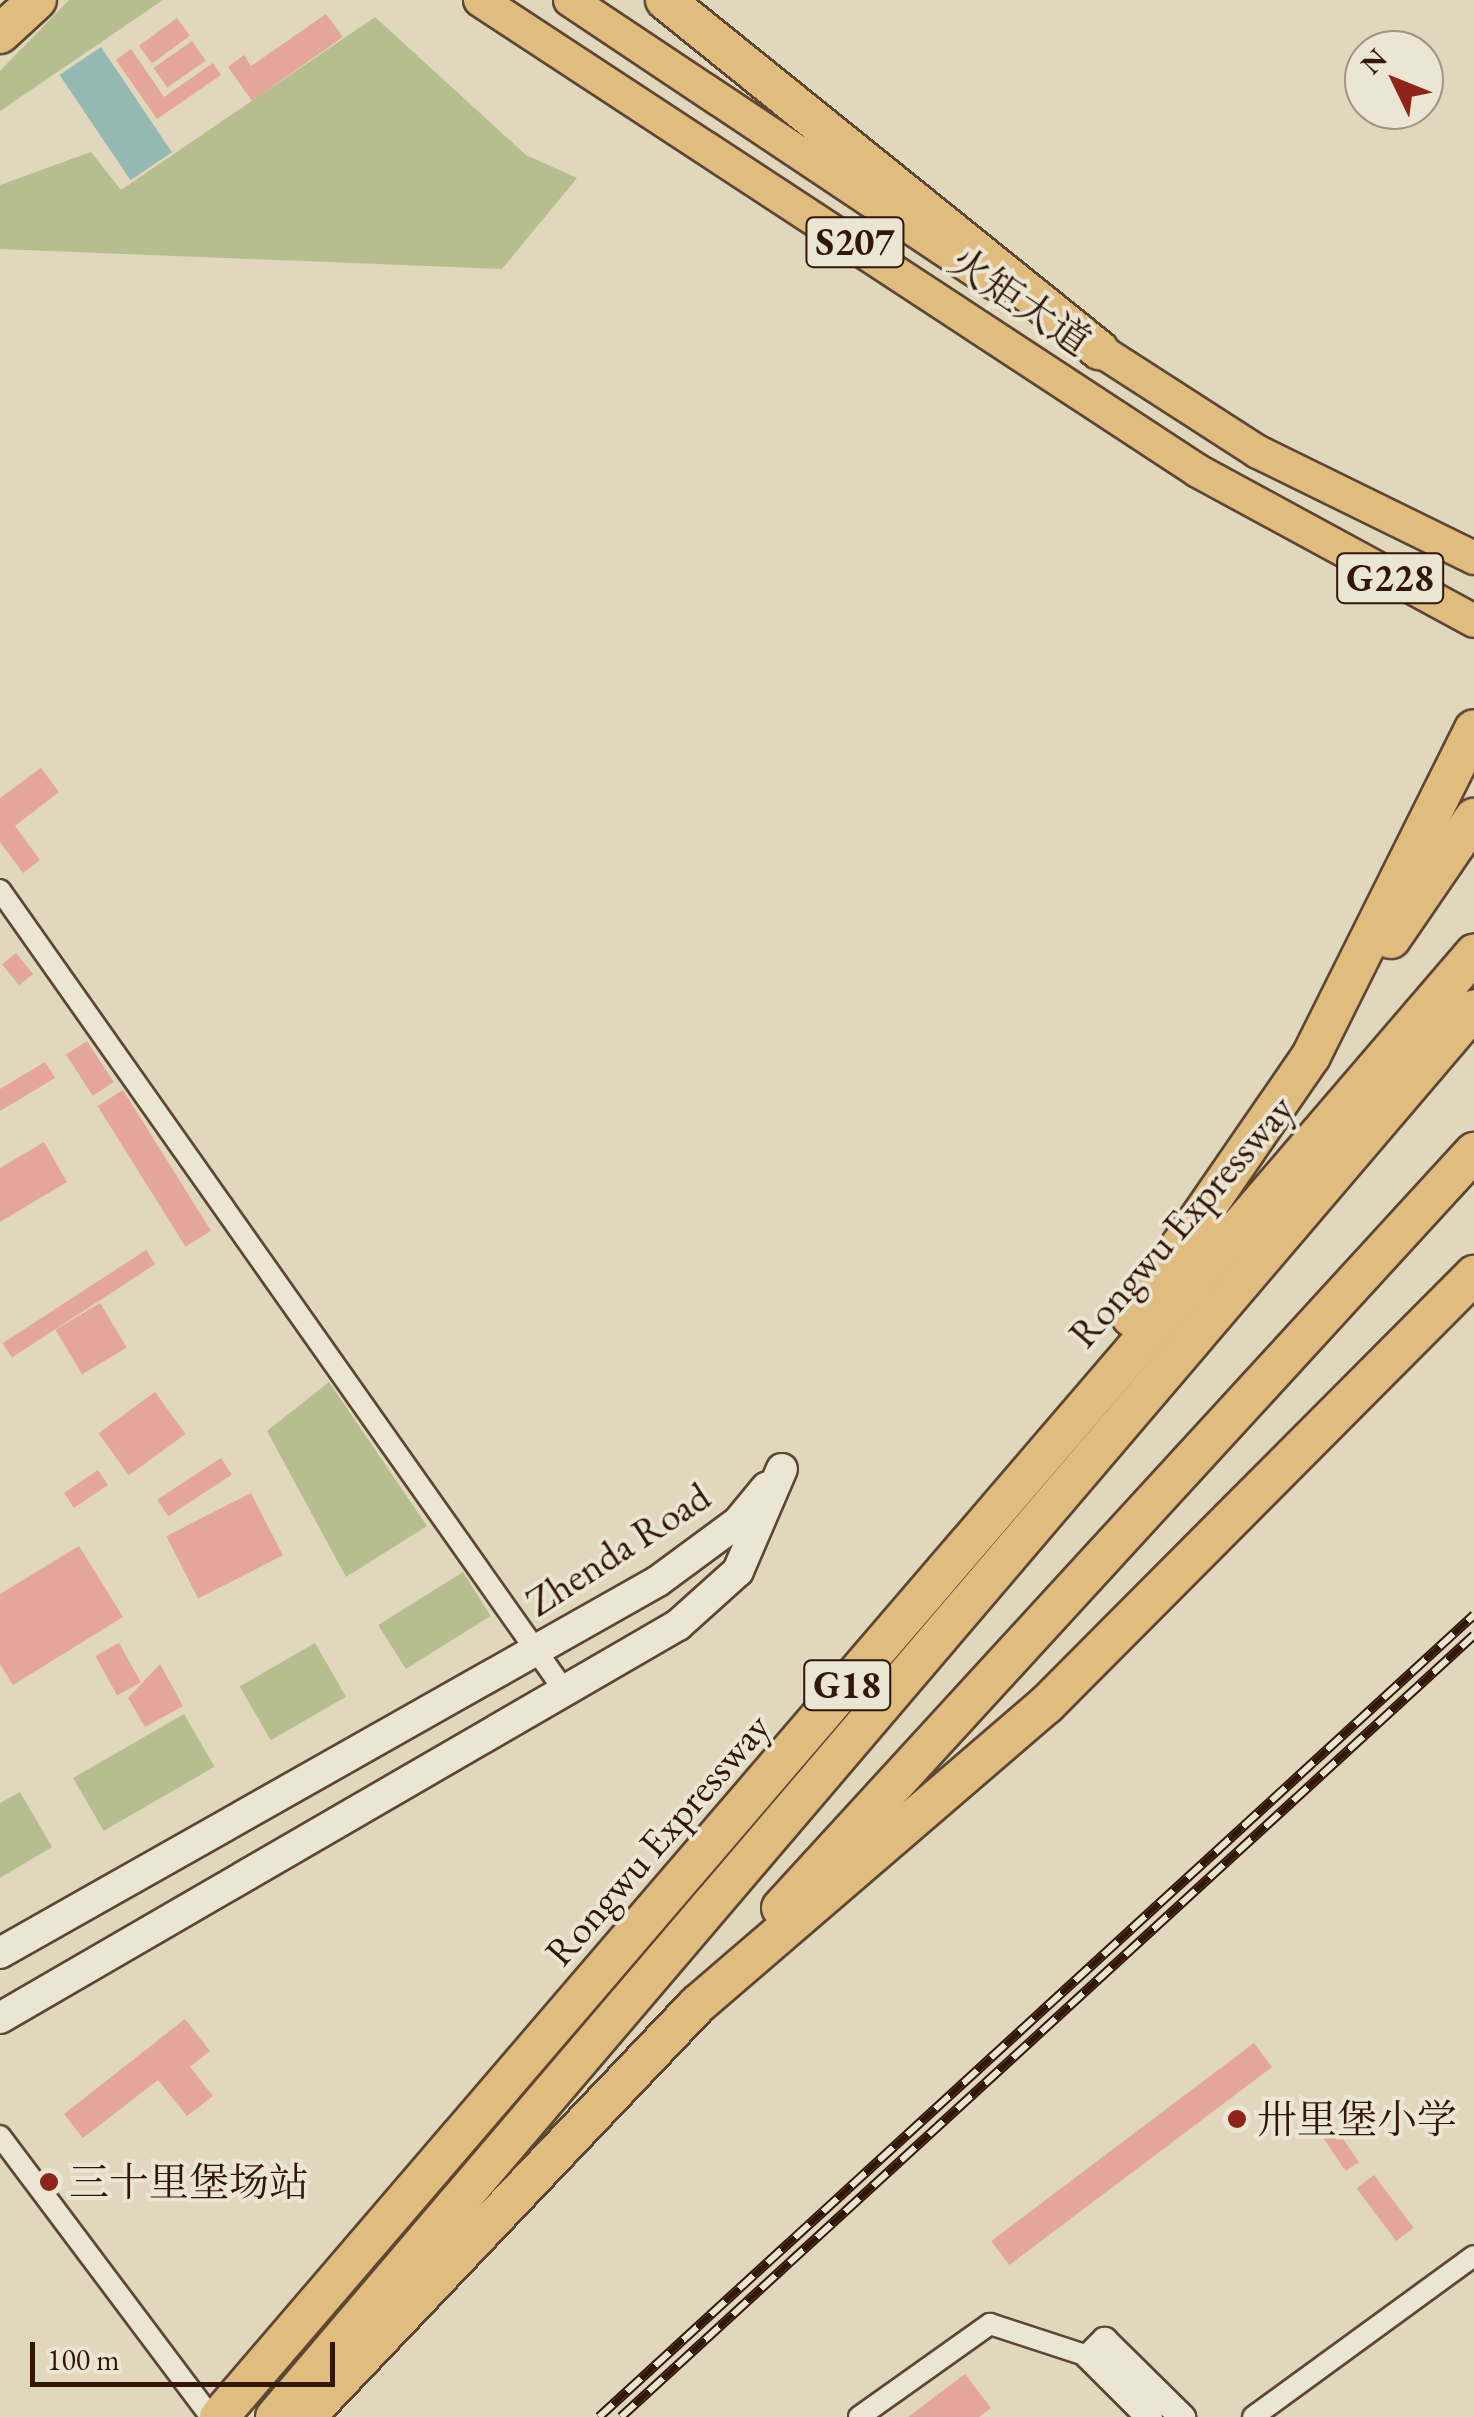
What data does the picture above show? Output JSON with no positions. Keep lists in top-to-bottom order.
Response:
{
  "streets": {
    "highway": ["Rongwu Expressway", "G18"],
    "main road": [
      "S207",
      "火矩大道",
      "G228",
      "Zhenda Road"
    ]
  },
  "places": ["卅里堡小学", "三十里堡场站"],
  "scale_bar": "100 m",
  "north": "top left"
}
